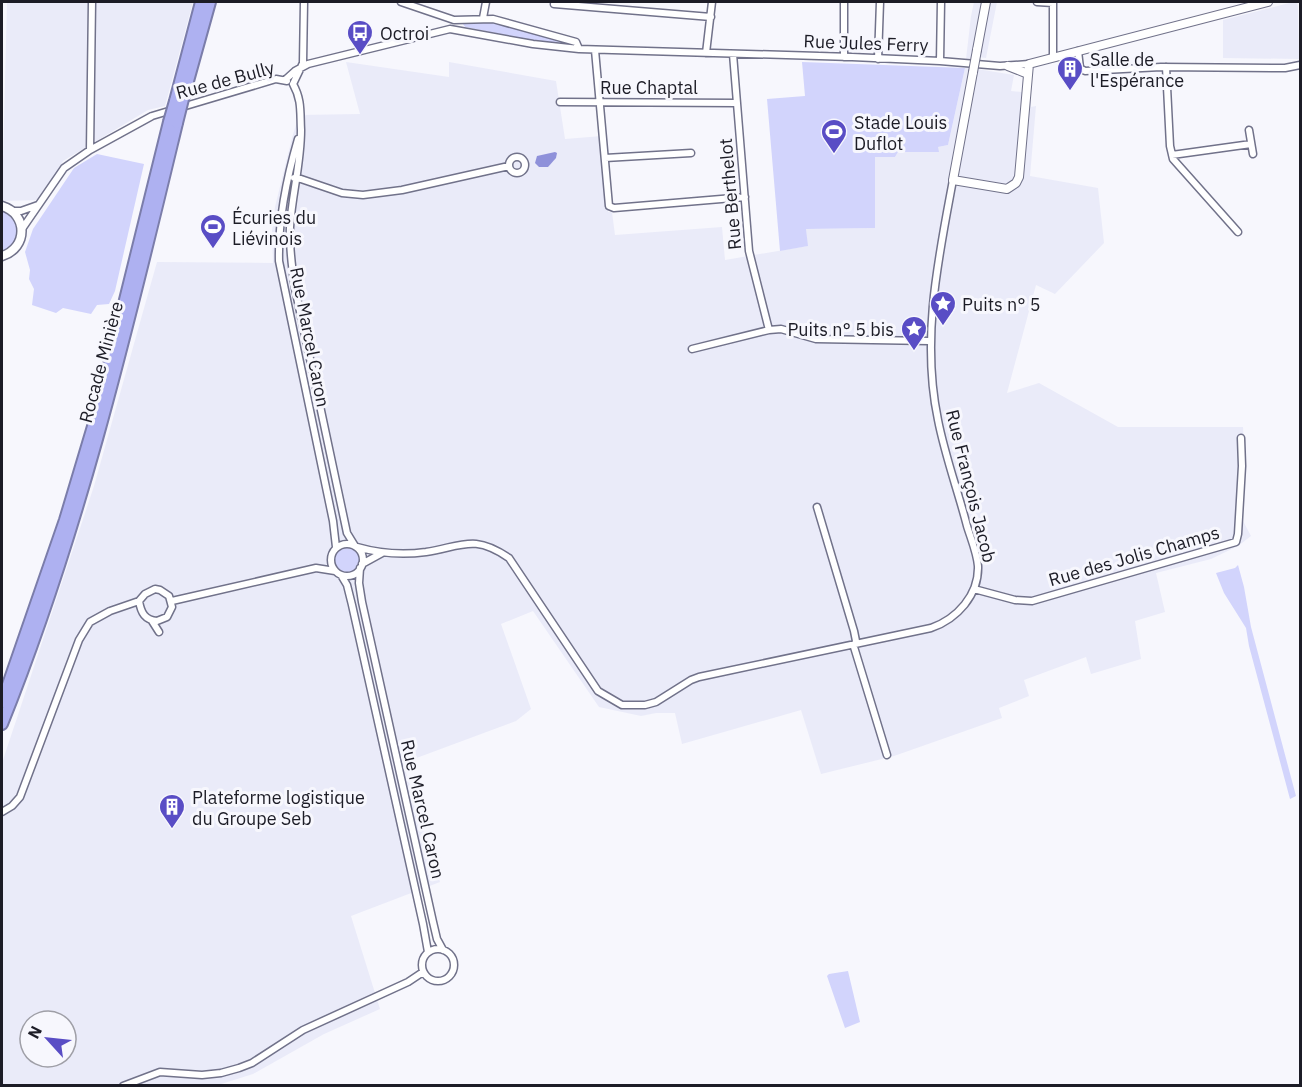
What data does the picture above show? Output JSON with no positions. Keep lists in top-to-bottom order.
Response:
{
  "streets": {
    "highway": ["Rocade Minière"],
    "street": [
      "Rue Jules Ferry",
      "Rue de Bully",
      "Rue Chaptal",
      "Rue Berthelot",
      "Rue Marcel Caron",
      "Rue François Jacob",
      "Rue des Jolis Champs"
    ]
  },
  "crossings": [
    ["Rue Jules Ferry", "Rue de Bully"],
    ["Rue Jules Ferry", "Rue Berthelot"],
    ["Rue de Bully", "Rue Marcel Caron"],
    ["Rue Chaptal", "Rue Berthelot"],
    ["Rue François Jacob", "Rue des Jolis Champs"]
  ],
  "places": {
    "bus stop": ["Octroi"],
    "building": ["Salle de l'Espérance", "Plateforme logistique du Groupe Seb"],
    "sports": ["Stade Louis Duflot", "Écuries du Liévinois"],
    "place": ["Puits n° 5", "Puits n° 5 bis"]
  },
  "north": "top left"
}
